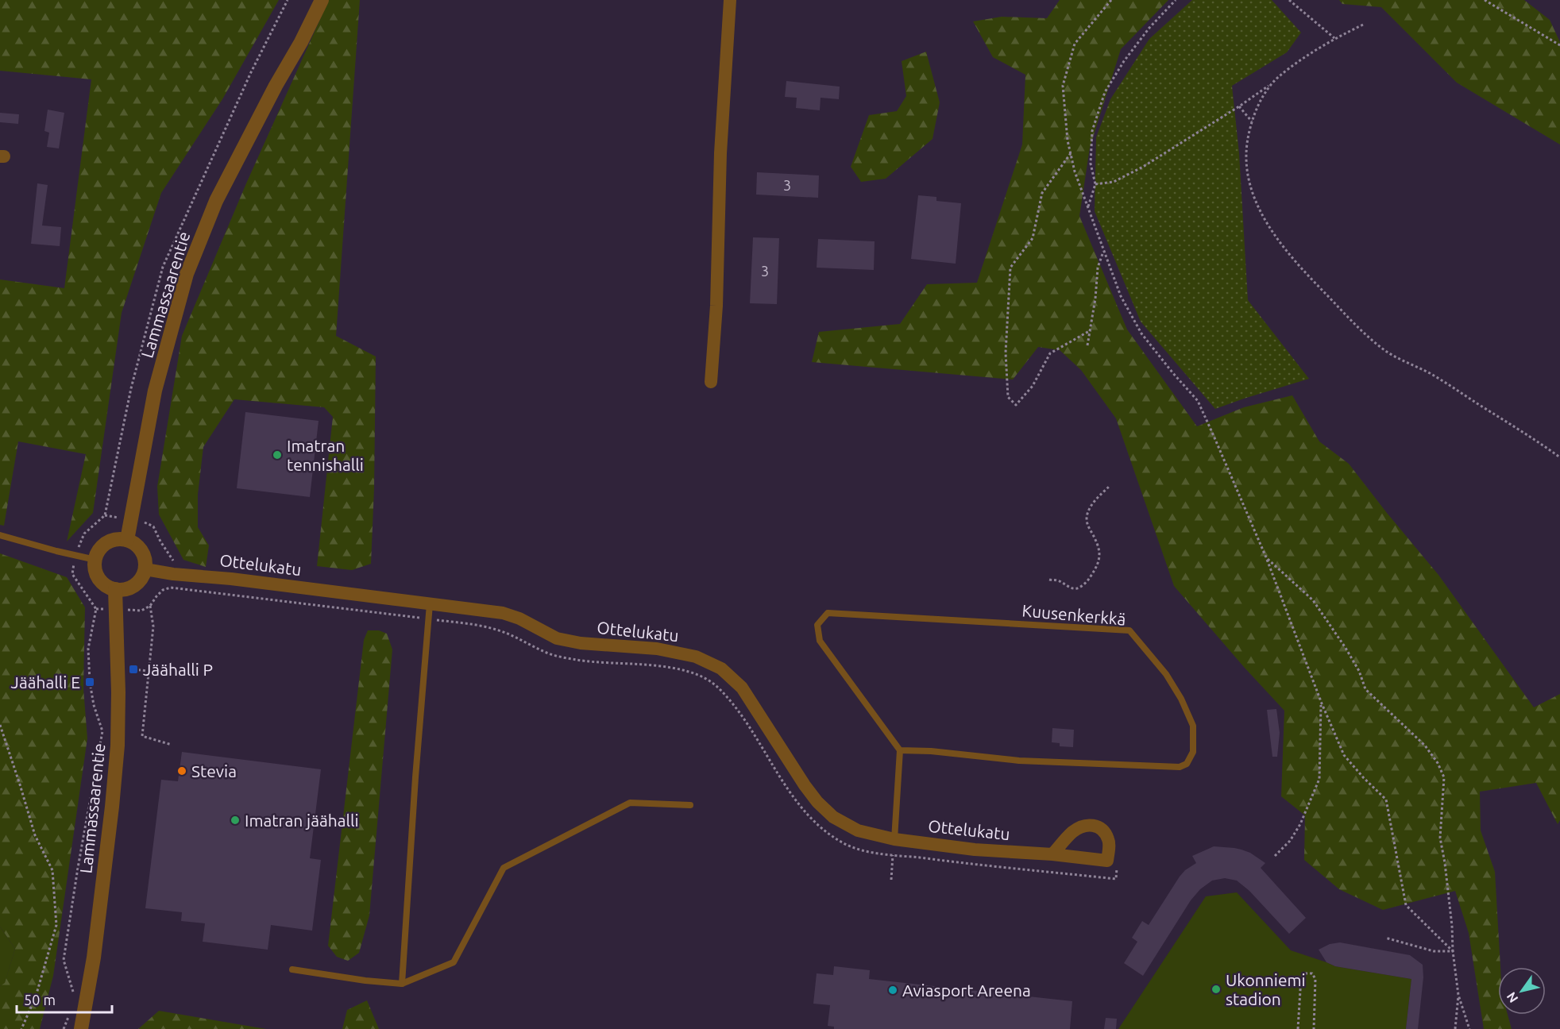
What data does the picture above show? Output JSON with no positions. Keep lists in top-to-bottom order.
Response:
{
  "streets": {
    "street": ["Lammassaarentie", "Ottelukatu"],
    "lane": ["Kuusenkerkkä"]
  },
  "crossings": [
    ["Lammassaarentie", "Ottelukatu"]
  ],
  "places": {
    "other": [
      "Imatran tennishalli",
      "Stevia",
      "Imatran jäähalli",
      "Ukonniemi stadion",
      "Aviasport Areena"
    ],
    "transit": ["Jäähalli P", "Jäähalli E"]
  },
  "house_numbers": ["3", "3"],
  "scale_bar": "50 m",
  "north": "bottom left"
}
